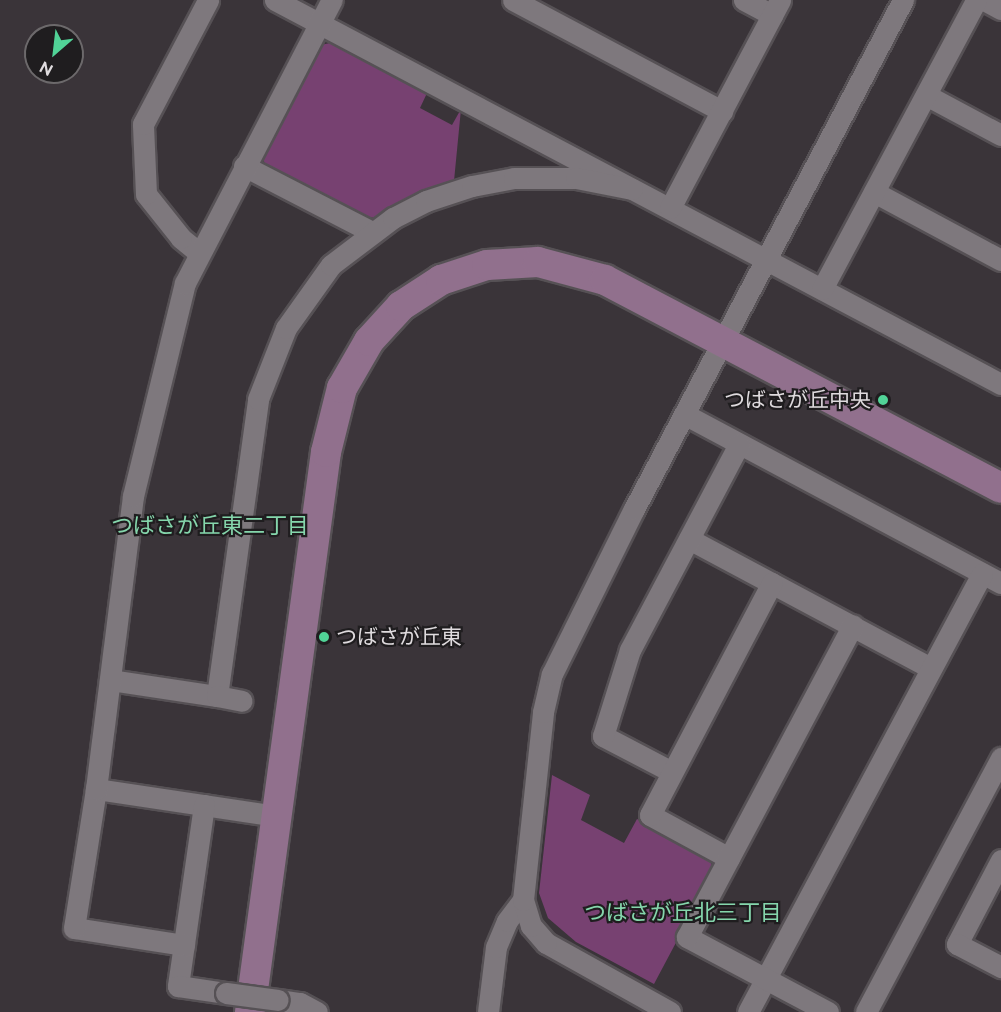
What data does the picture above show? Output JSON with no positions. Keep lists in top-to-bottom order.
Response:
{
  "districts": ["つばさが丘東二丁目", "つばさが丘北三丁目"],
  "places": ["つばさが丘中央", "つばさが丘東"],
  "north": "bottom left"
}
